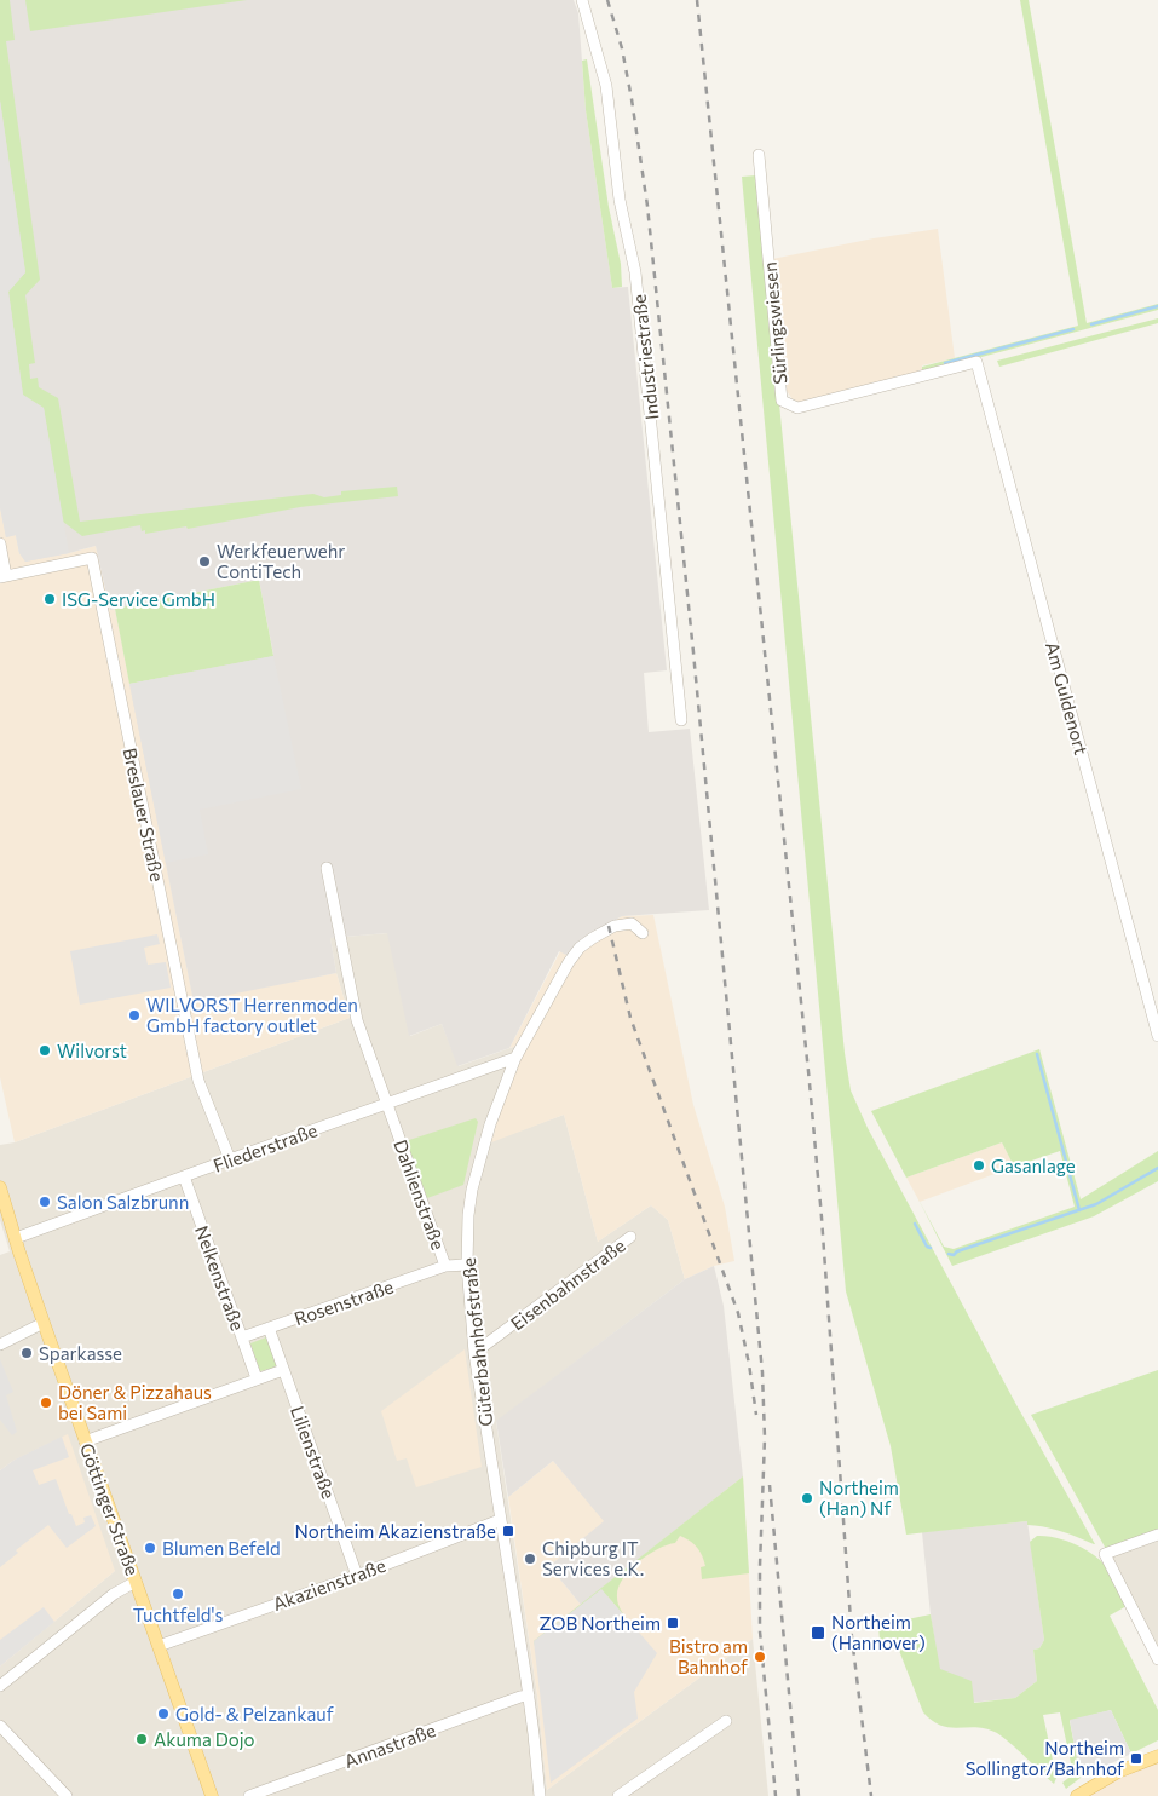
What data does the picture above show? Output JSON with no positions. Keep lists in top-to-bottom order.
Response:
{
  "streets": {
    "main road": ["Göttinger Straße"],
    "street": [
      "Sürlingswiesen",
      "Industriestraße",
      "Am Guldenort",
      "Breslauer Straße",
      "Fliederstraße",
      "Dahlienstraße",
      "Nelkenstraße",
      "Eisenbahnstraße",
      "Rosenstraße",
      "Güterbahnhofstraße",
      "Lilienstraße",
      "Akazienstraße",
      "Annastraße"
    ]
  },
  "crossings": [
    ["Sürlingswiesen", "Am Guldenort"],
    ["Breslauer Straße", "Fliederstraße"],
    ["Fliederstraße", "Dahlienstraße"],
    ["Fliederstraße", "Nelkenstraße"],
    ["Fliederstraße", "Güterbahnhofstraße"],
    ["Fliederstraße", "Göttinger Straße"],
    ["Dahlienstraße", "Rosenstraße"],
    ["Dahlienstraße", "Güterbahnhofstraße"],
    ["Nelkenstraße", "Rosenstraße"],
    ["Eisenbahnstraße", "Güterbahnhofstraße"],
    ["Rosenstraße", "Lilienstraße"],
    ["Güterbahnhofstraße", "Akazienstraße"],
    ["Güterbahnhofstraße", "Annastraße"],
    ["Lilienstraße", "Akazienstraße"],
    ["Göttinger Straße", "Akazienstraße"]
  ],
  "places": {
    "other": [
      "Werkfeuerwehr ContiTech",
      "ISG-Service GmbH",
      "WILVORST Herrenmoden GmbH factory outlet",
      "Wilvorst",
      "Gasanlage",
      "Salon Salzbrunn",
      "Sparkasse",
      "Döner & Pizzahaus bei Sami",
      "Northeim (Han) Nf",
      "Blumen Befeld",
      "Chipburg IT Services e.K.",
      "Tuchtfeld's",
      "Bistro am Bahnhof",
      "Gold- & Pelzankauf",
      "Akuma Dojo"
    ],
    "transit": [
      "Northeim Akazienstraße",
      "ZOB Northeim",
      "Northeim (Hannover)",
      "Northeim Sollingtor/Bahnhof"
    ]
  }
}
